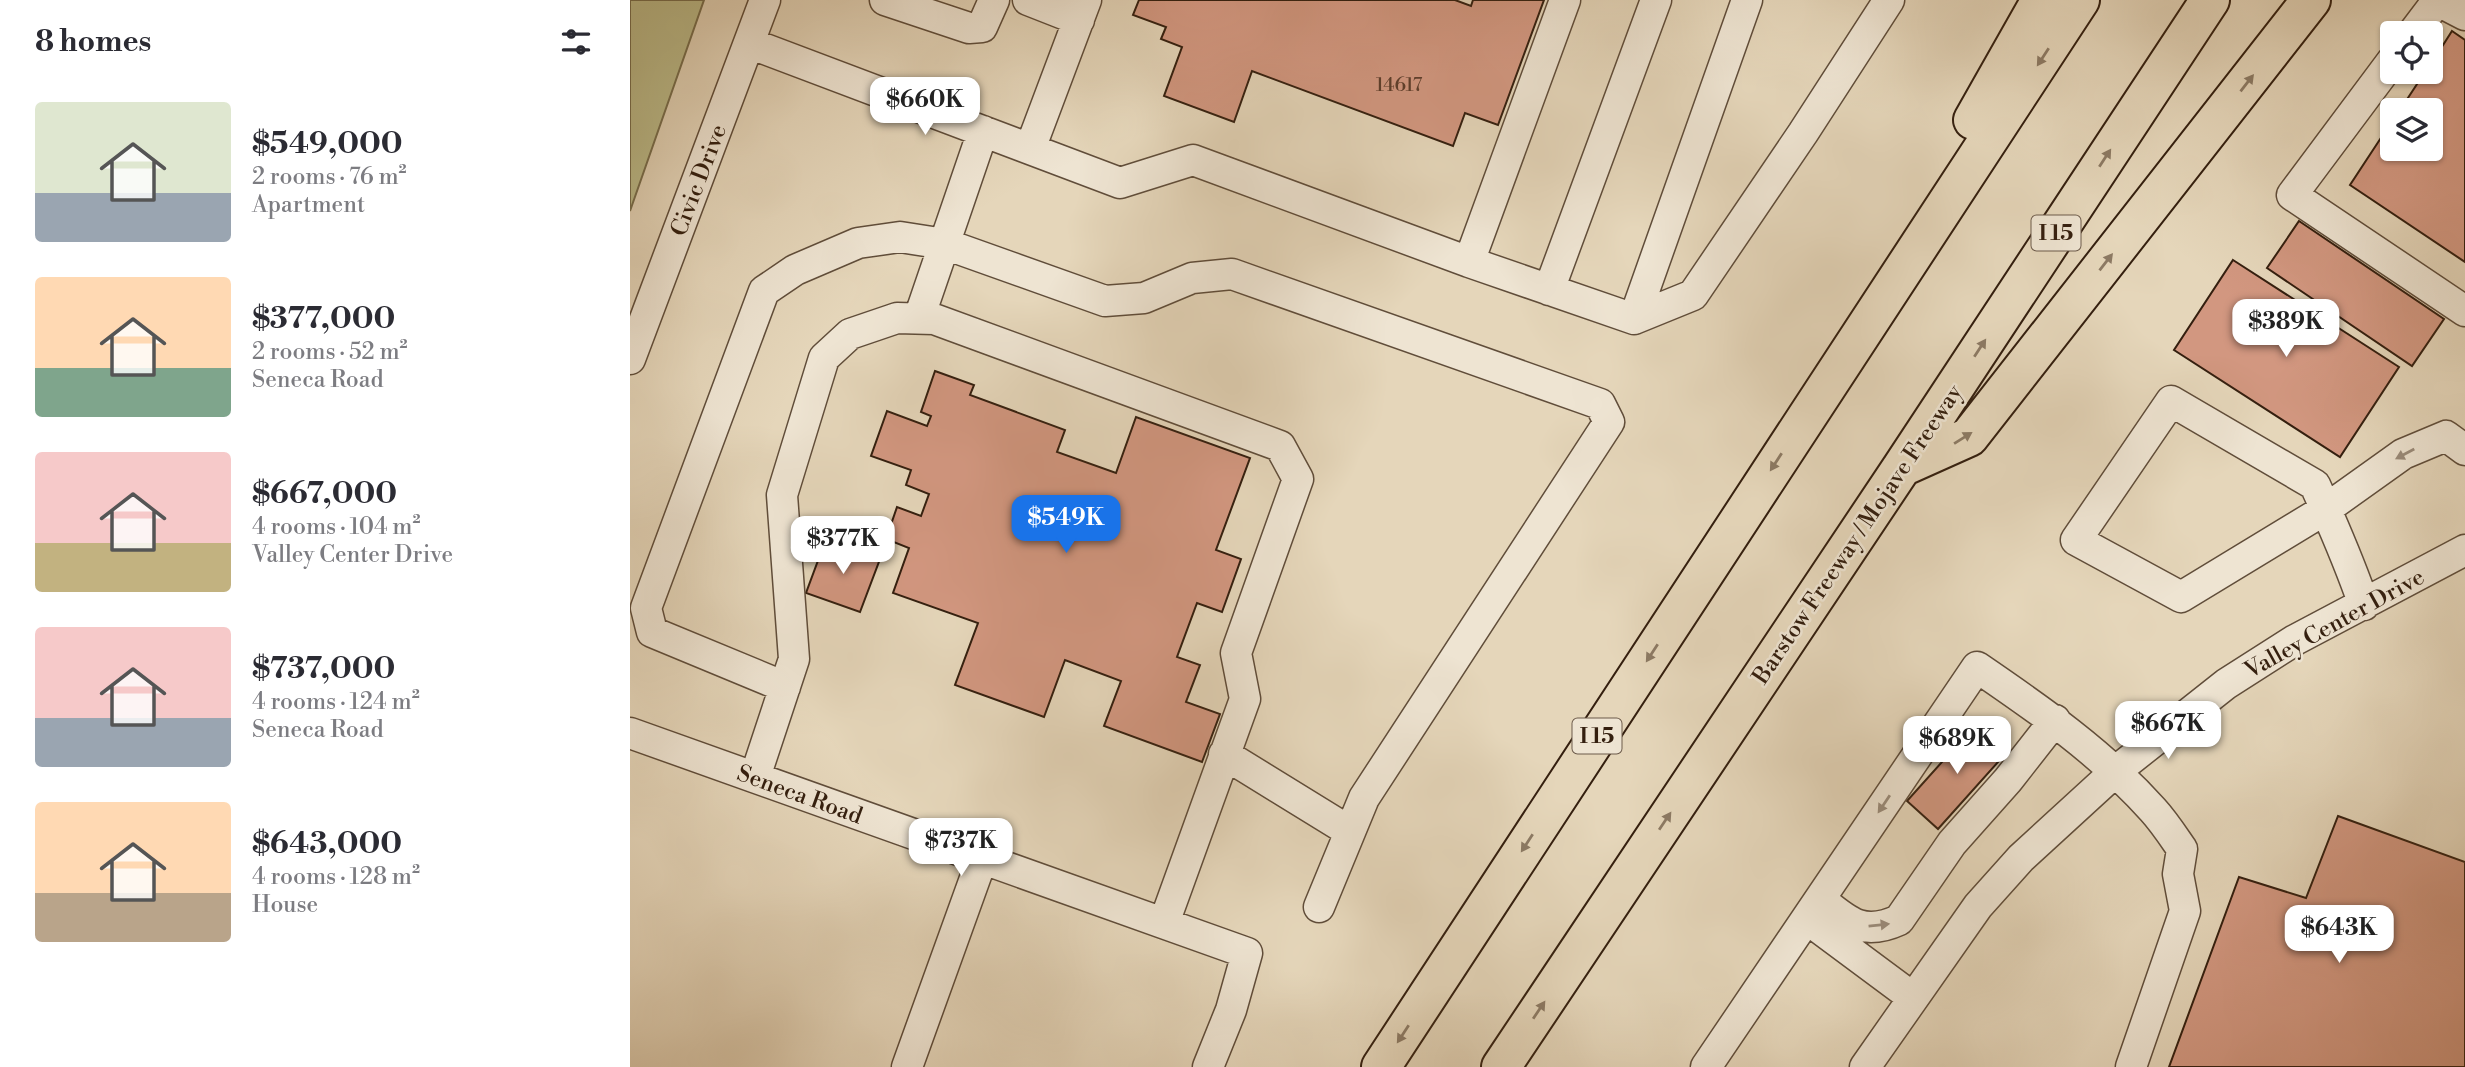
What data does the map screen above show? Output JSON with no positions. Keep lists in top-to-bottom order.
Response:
{
  "streets": {
    "highway": ["I 15", "Barstow Freeway / Mojave Freeway"],
    "street": ["Civic Drive", "Valley Center Drive", "Seneca Road"]
  },
  "house_numbers": ["14617"],
  "page": {
    "heading": "8 homes",
    "price": [
      "$660K",
      "$389K",
      "$549K",
      "$377K",
      "$667K",
      "$689K",
      "$737K",
      "$643K"
    ],
    "list": [
      {
        "name": "$549,000",
        "note": "2 rooms · 76 m² · Apartment"
      },
      {
        "name": "$377,000",
        "note": "2 rooms · 52 m² · Seneca Road"
      },
      {
        "name": "$667,000",
        "note": "4 rooms · 104 m² · Valley Center Drive"
      },
      {
        "name": "$737,000",
        "note": "4 rooms · 124 m² · Seneca Road"
      },
      {
        "name": "$643,000",
        "note": "4 rooms · 128 m² · House"
      }
    ]
  }
}
